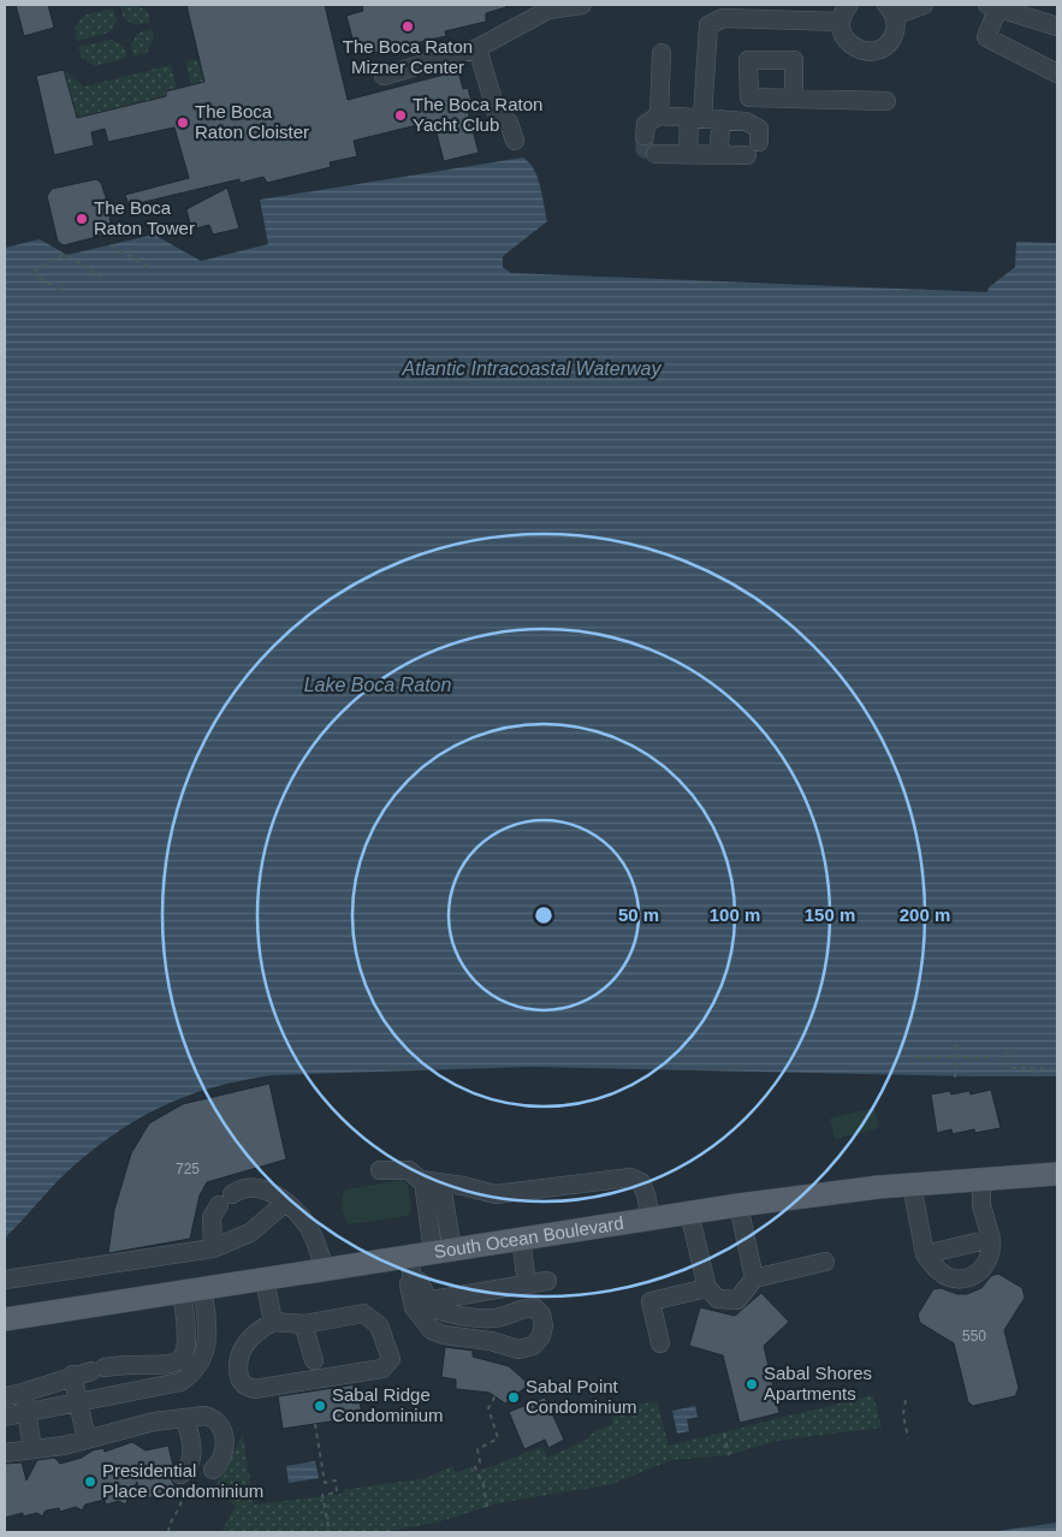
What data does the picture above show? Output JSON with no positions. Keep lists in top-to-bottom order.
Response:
{
  "streets": {
    "main road": ["South Ocean Boulevard"]
  },
  "water": ["Atlantic Intracoastal Waterway", "Lake Boca Raton"],
  "places": [
    "The Boca Raton Mizner Center",
    "The Boca Raton Yacht Club",
    "The Boca Raton Cloister",
    "The Boca Raton Tower",
    "Sabal Shores Apartments",
    "Sabal Point Condominium",
    "Sabal Ridge Condominium",
    "Presidential Place Condominium"
  ],
  "house_numbers": ["725", "550"],
  "rings": [
    "50 m",
    "100 m",
    "150 m",
    "200 m"
  ]
}
